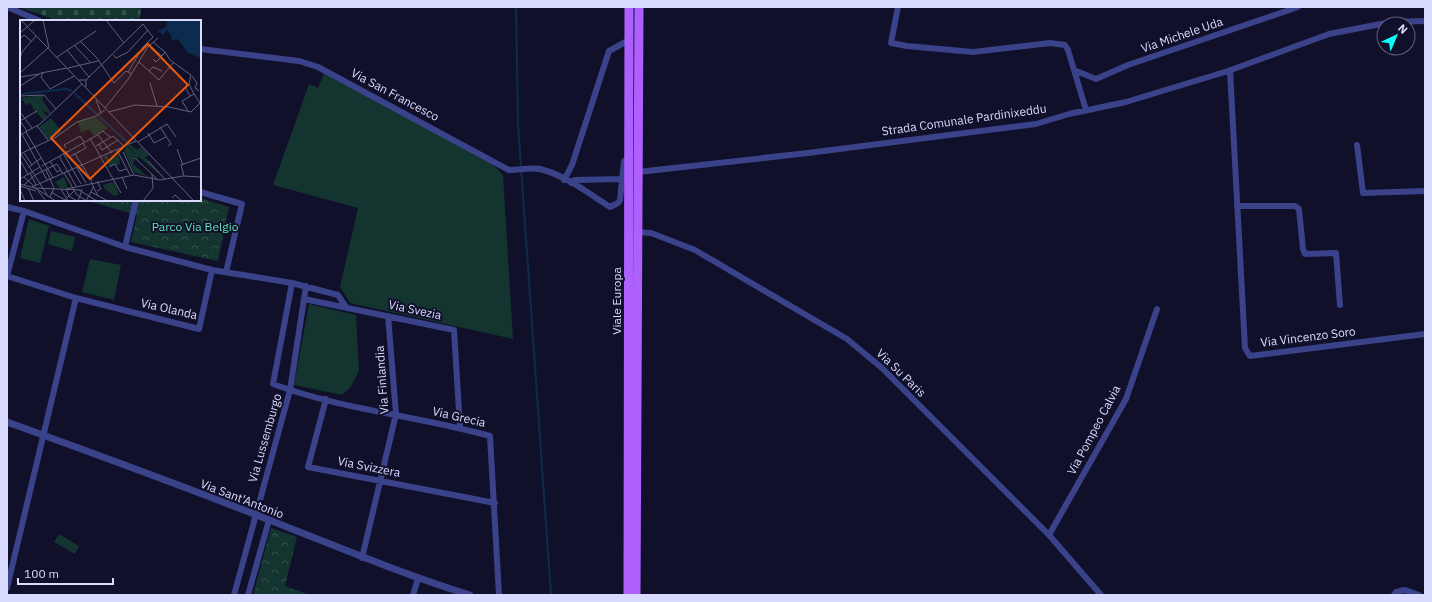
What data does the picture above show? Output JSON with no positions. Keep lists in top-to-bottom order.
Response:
{
  "streets": {
    "main road": ["Viale Europa"],
    "street": [
      "Via Michele Uda",
      "Via San Francesco",
      "Strada Comunale Pardinixeddu",
      "Via Olanda",
      "Via Svezia",
      "Via Vincenzo Soro",
      "Via Su Paris",
      "Via Finlandia",
      "Via Grecia",
      "Via Pompeo Calvia",
      "Via Lussemburgo",
      "Via Svizzera",
      "Via Sant'Antonio"
    ]
  },
  "crossings": [
    ["Via San Francesco", "Viale Europa"],
    ["Strada Comunale Pardinixeddu", "Viale Europa"],
    ["Strada Comunale Pardinixeddu", "Via Vincenzo Soro"],
    ["Viale Europa", "Via Su Paris"],
    ["Via Svezia", "Via Finlandia"],
    ["Via Svezia", "Via Grecia"],
    ["Via Svezia", "Via Lussemburgo"],
    ["Via Su Paris", "Via Pompeo Calvia"],
    ["Via Finlandia", "Via Grecia"],
    ["Via Finlandia", "Via Svizzera"],
    ["Via Finlandia", "Via Sant'Antonio"],
    ["Via Grecia", "Via Lussemburgo"],
    ["Via Grecia", "Via Svizzera"],
    ["Via Lussemburgo", "Via Sant'Antonio"]
  ],
  "parks": ["Parco Via Belgio"],
  "scale_bar": "100 m",
  "north": "top right"
}
